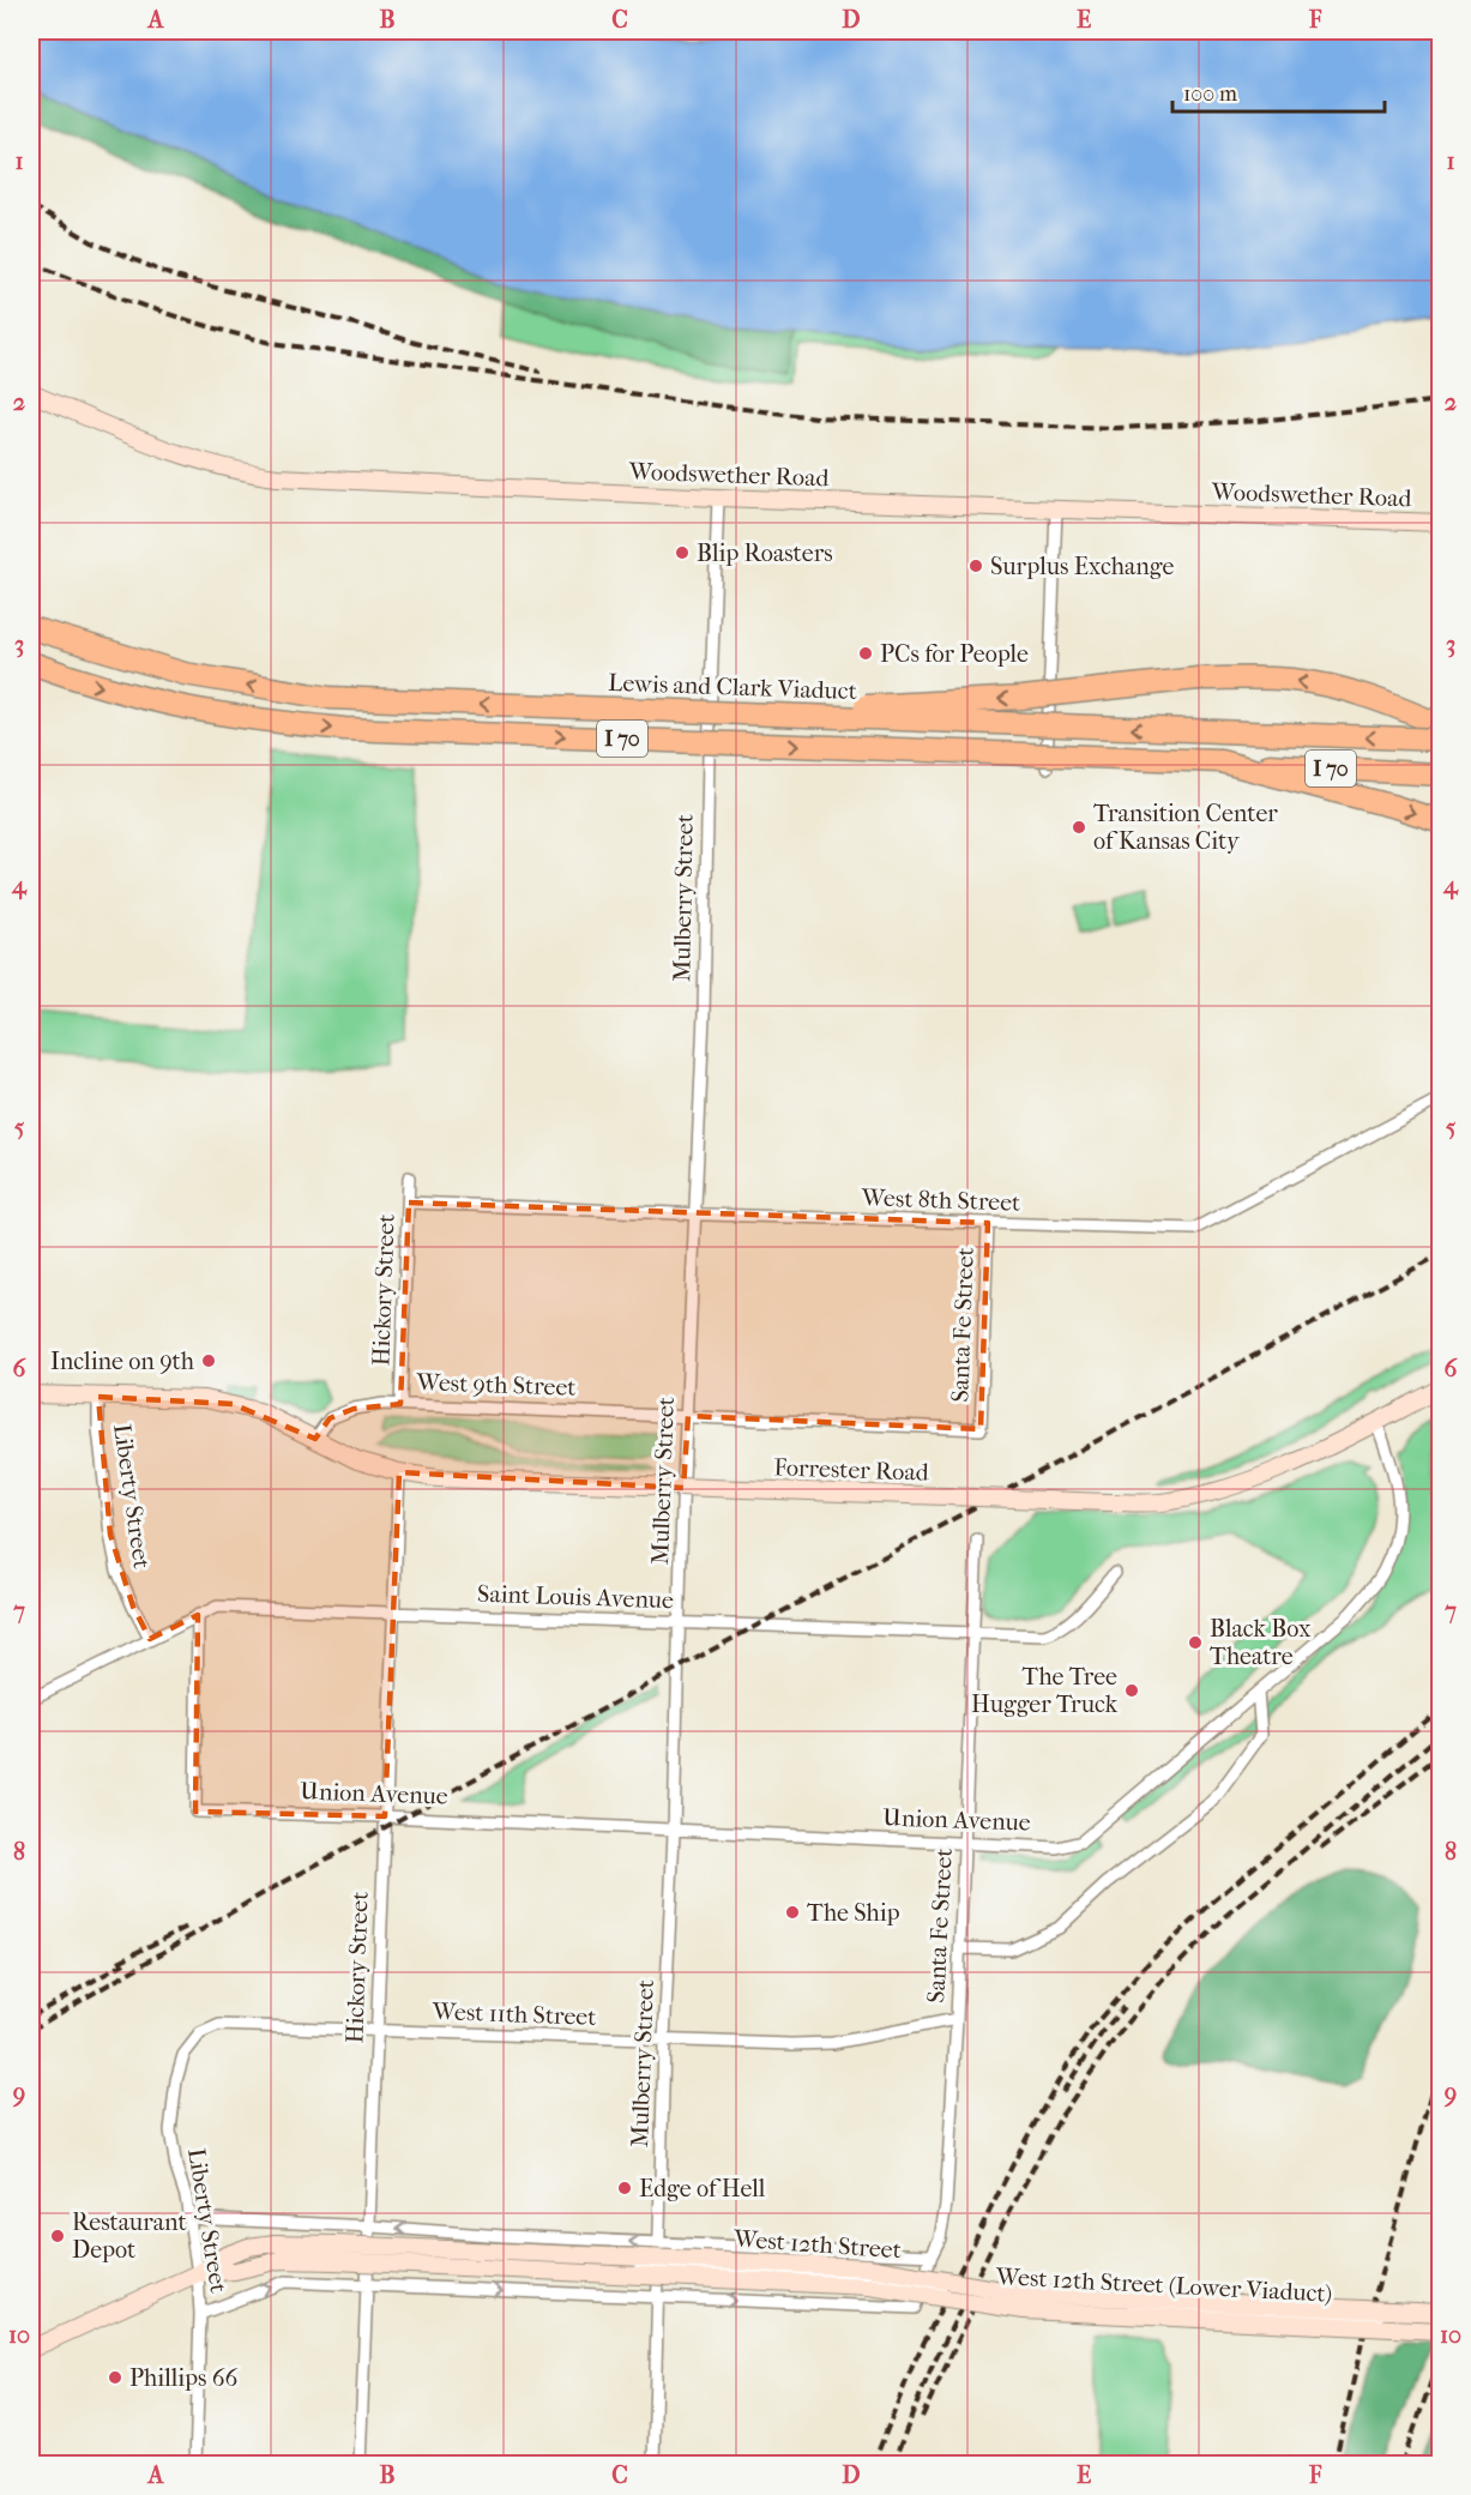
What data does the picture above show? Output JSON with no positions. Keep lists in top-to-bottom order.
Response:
{
  "streets": {
    "highway": ["Lewis and Clark Viaduct", "I 70"],
    "street": [
      "Woodswether Road",
      "Mulberry Street",
      "West 8th Street",
      "Hickory Street",
      "Santa Fe Street",
      "West 9th Street",
      "Forrester Road",
      "Liberty Street",
      "Saint Louis Avenue",
      "Union Avenue",
      "West 11th Street",
      "West 12th Street",
      "West 12th Street (Lower Viaduct)"
    ]
  },
  "crossings": [
    ["Woodswether Road", "Mulberry Street"],
    ["Mulberry Street", "West 8th Street"],
    ["Mulberry Street", "Santa Fe Street"],
    ["Mulberry Street", "West 9th Street"],
    ["Mulberry Street", "Saint Louis Avenue"],
    ["Mulberry Street", "Union Avenue"],
    ["Mulberry Street", "West 11th Street"],
    ["Mulberry Street", "West 12th Street"],
    ["West 8th Street", "Hickory Street"],
    ["West 8th Street", "Santa Fe Street"],
    ["Hickory Street", "West 9th Street"],
    ["Hickory Street", "Forrester Road"],
    ["Hickory Street", "Saint Louis Avenue"],
    ["Hickory Street", "Union Avenue"],
    ["Hickory Street", "West 11th Street"],
    ["Hickory Street", "West 12th Street"],
    ["Hickory Street", "West 12th Street (Lower Viaduct)"],
    ["Santa Fe Street", "West 9th Street"],
    ["Santa Fe Street", "Saint Louis Avenue"],
    ["Santa Fe Street", "Union Avenue"],
    ["Santa Fe Street", "West 11th Street"],
    ["Santa Fe Street", "West 12th Street"],
    ["West 9th Street", "Forrester Road"],
    ["Forrester Road", "Union Avenue"],
    ["Liberty Street", "Saint Louis Avenue"],
    ["Liberty Street", "West 11th Street"],
    ["Liberty Street", "West 12th Street"],
    ["Saint Louis Avenue", "Union Avenue"]
  ],
  "places": [
    "Blip Roasters",
    "Surplus Exchange",
    "PCs for People",
    "Transition Center of Kansas City",
    "Incline on 9th",
    "Black Box Theatre",
    "The Tree Hugger Truck",
    "The Ship",
    "Edge of Hell",
    "Restaurant Depot",
    "Phillips 66"
  ],
  "scale_bar": "100 m",
  "grid": {
    "columns": [
      "A",
      "B",
      "C",
      "D",
      "E",
      "F"
    ],
    "rows": [
      "1",
      "2",
      "3",
      "4",
      "5",
      "6",
      "7",
      "8",
      "9",
      "10"
    ]
  }
}
